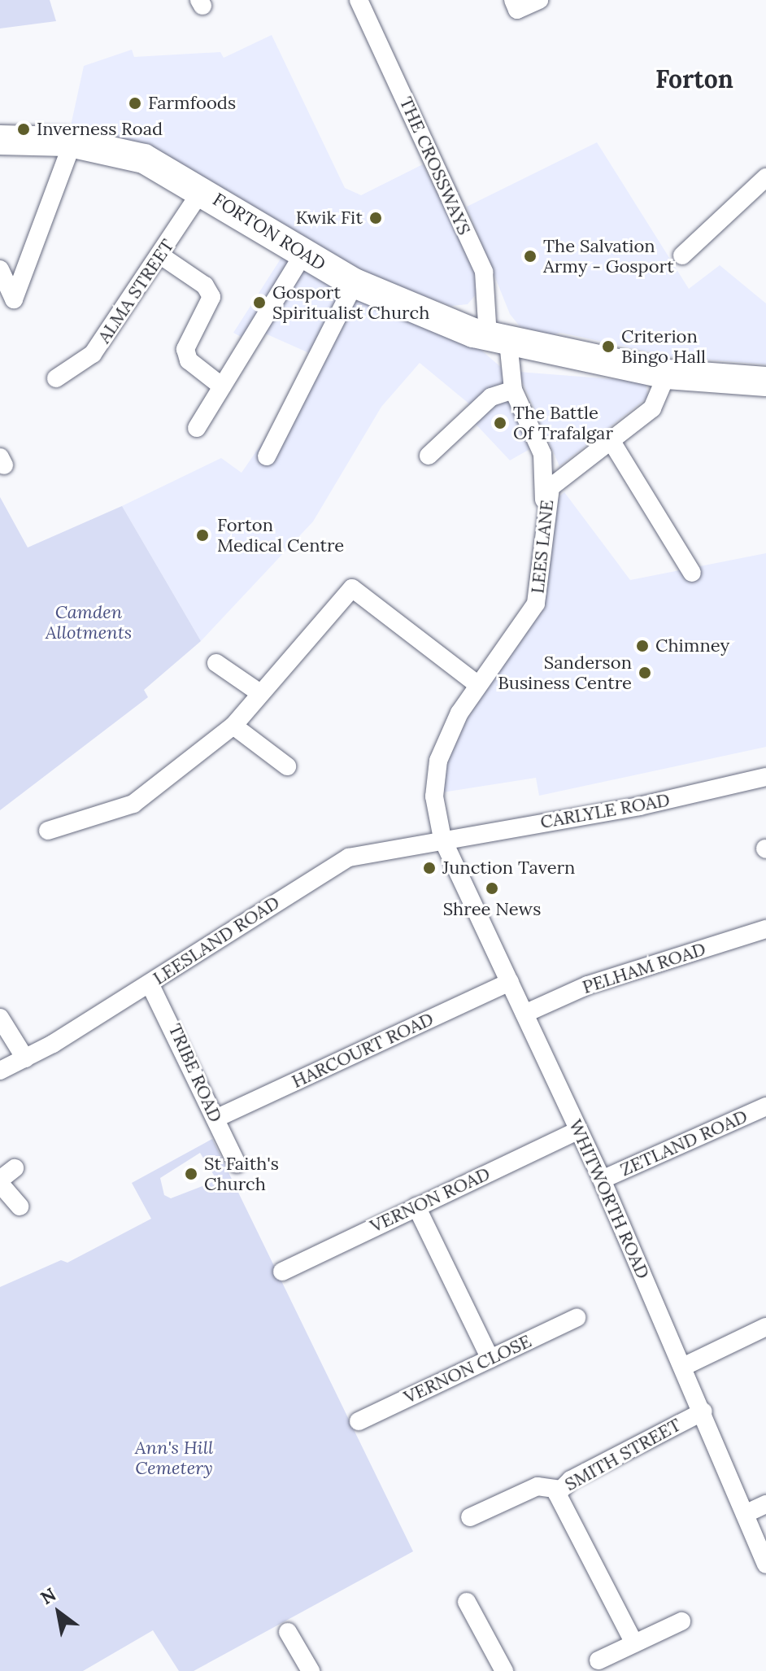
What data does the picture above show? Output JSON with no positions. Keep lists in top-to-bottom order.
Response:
{
  "streets": {
    "main road": ["FORTON ROAD"],
    "street": [
      "THE CROSSWAYS",
      "ALMA STREET",
      "LEES LANE",
      "CARLYLE ROAD",
      "LEESLAND ROAD",
      "PELHAM ROAD",
      "HARCOURT ROAD",
      "TRIBE ROAD",
      "ZETLAND ROAD",
      "WHITWORTH ROAD",
      "VERNON ROAD",
      "VERNON CLOSE",
      "SMITH STREET"
    ]
  },
  "crossings": [
    ["THE CROSSWAYS", "FORTON ROAD"],
    ["FORTON ROAD", "ALMA STREET"],
    ["FORTON ROAD", "LEES LANE"],
    ["LEES LANE", "CARLYLE ROAD"],
    ["LEES LANE", "LEESLAND ROAD"],
    ["LEES LANE", "WHITWORTH ROAD"],
    ["CARLYLE ROAD", "LEESLAND ROAD"],
    ["CARLYLE ROAD", "WHITWORTH ROAD"],
    ["LEESLAND ROAD", "TRIBE ROAD"],
    ["LEESLAND ROAD", "WHITWORTH ROAD"],
    ["PELHAM ROAD", "WHITWORTH ROAD"],
    ["HARCOURT ROAD", "TRIBE ROAD"],
    ["HARCOURT ROAD", "WHITWORTH ROAD"],
    ["ZETLAND ROAD", "WHITWORTH ROAD"],
    ["WHITWORTH ROAD", "VERNON ROAD"],
    ["WHITWORTH ROAD", "SMITH STREET"]
  ],
  "districts": ["Forton"],
  "parks": ["Camden Allotments", "Ann's Hill Cemetery"],
  "places": [
    "Farmfoods",
    "Inverness Road",
    "Kwik Fit",
    "The Salvation Army - Gosport",
    "Gosport Spiritualist Church",
    "Criterion Bingo Hall",
    "The Battle Of Trafalgar",
    "Forton Medical Centre",
    "Chimney",
    "Sanderson Business Centre",
    "Junction Tavern",
    "Shree News",
    "St Faith's Church"
  ],
  "north": "top left"
}
